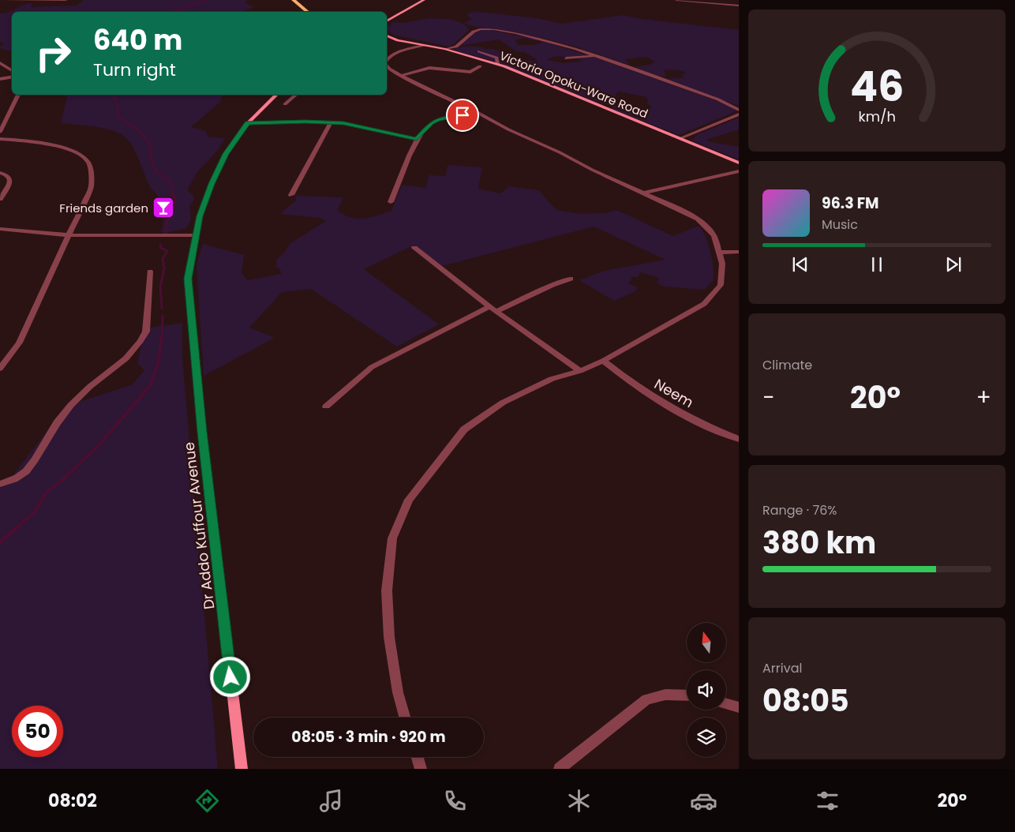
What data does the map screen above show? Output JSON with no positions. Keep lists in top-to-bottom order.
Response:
{
  "streets": {
    "main road": ["Victoria Opoku-Ware Road", "Dr Addo Kuffour Avenue"],
    "street": ["Neem"]
  },
  "places": {
    "bar": ["Friends garden"]
  },
  "north": "top",
  "page": {
    "turn": ["640 m", "Turn right"],
    "song": ["96.3 FM", "Music"],
    "tile": [
      "Climate",
      ["Range · 76%", "380 km"],
      ["Arrival", "08:05"]
    ],
    "heat": ["−", "20°", "+"],
    "limit": "50",
    "trip": "08:05 · 3 min · 920 m",
    "tabs": ["08:02", "20°"],
    "gauge": ["46", "km/h"]
  }
}
